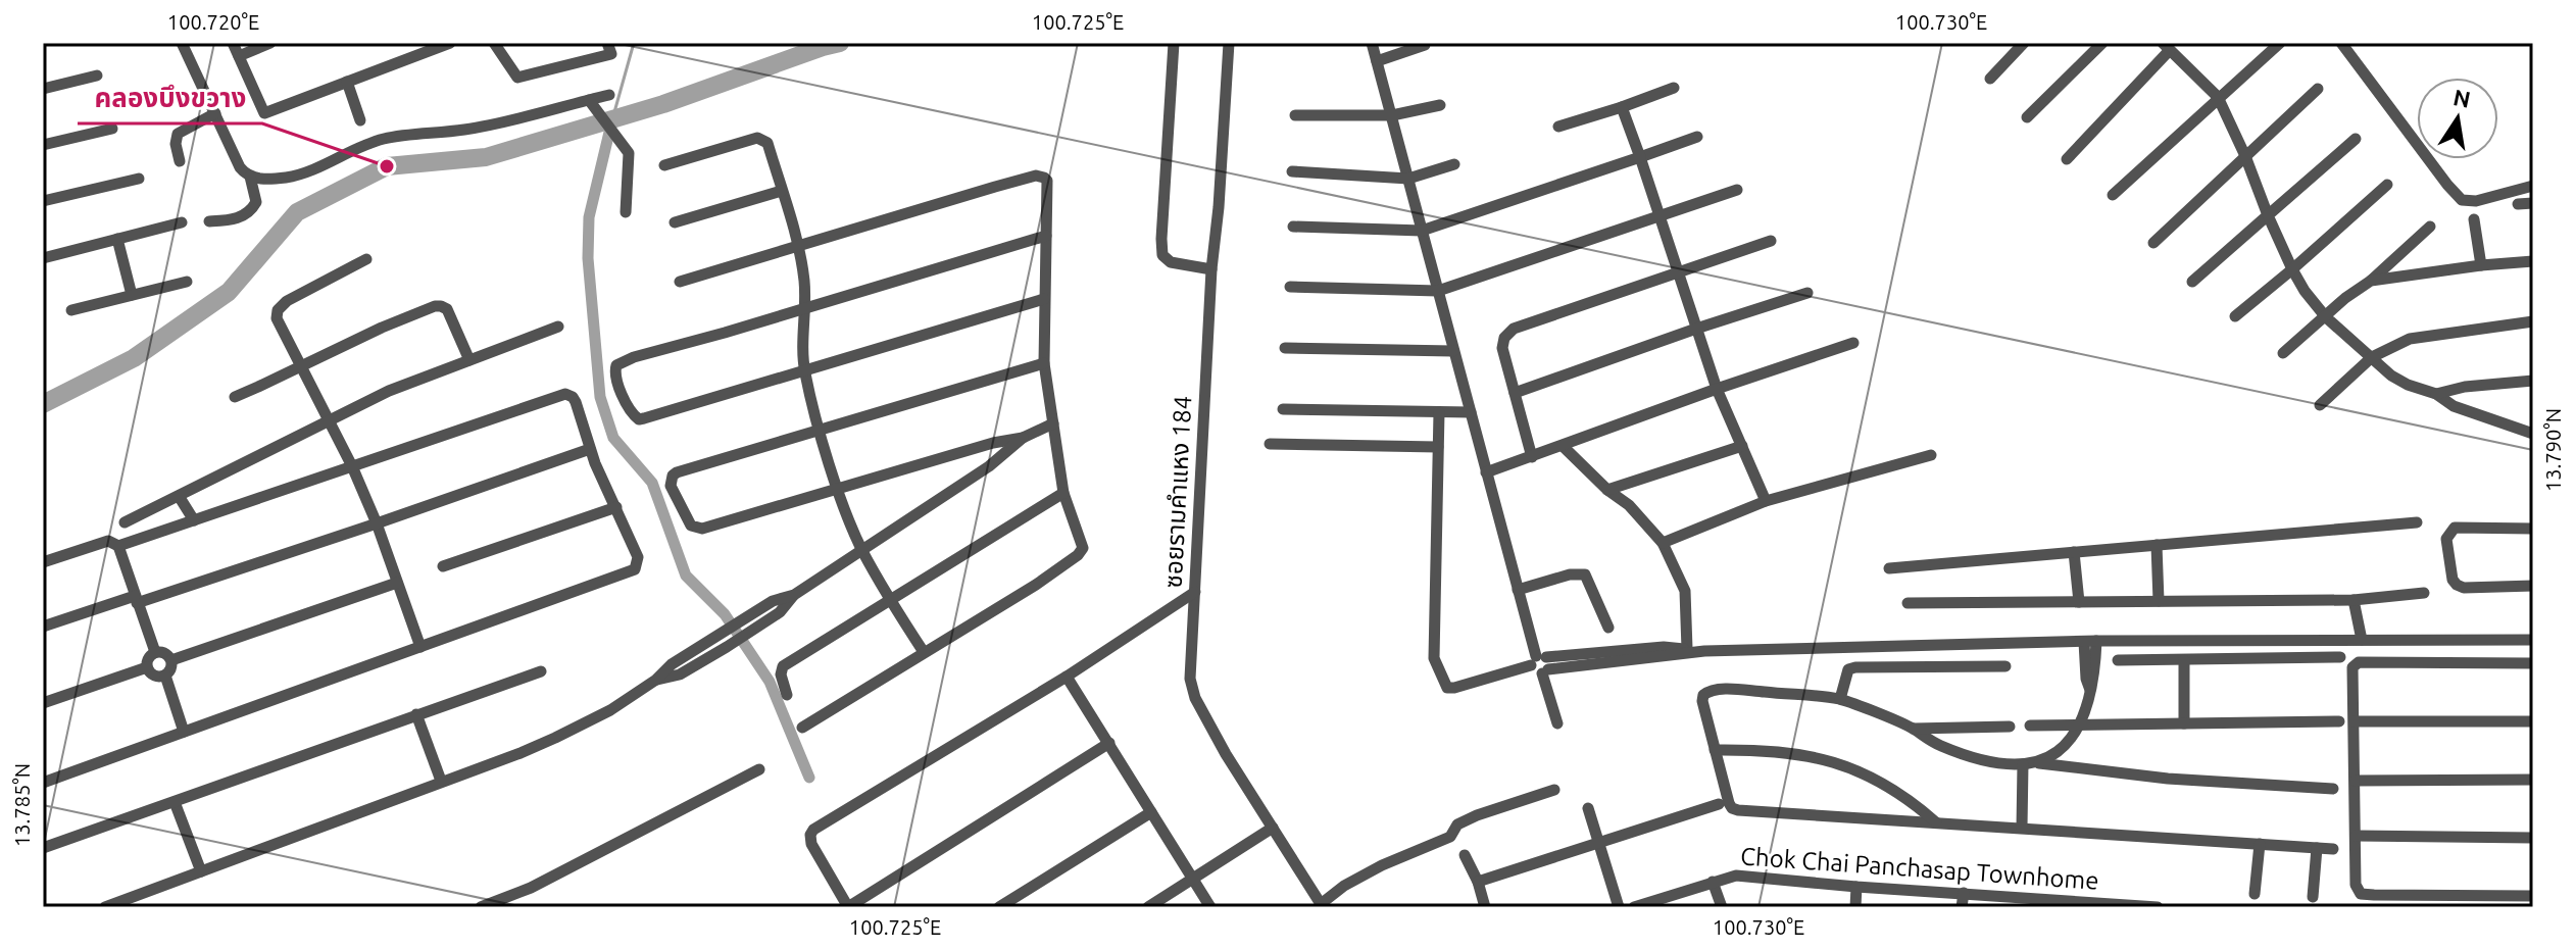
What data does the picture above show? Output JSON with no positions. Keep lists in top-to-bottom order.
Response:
{
  "streets": {
    "street": ["ซอยรามคำแหง 184", "Chok Chai Panchasap Townhome"]
  },
  "places": ["คลองบึงขวาง"],
  "north": "top",
  "coordinates": [
    "100.720°E",
    "100.725°E",
    "100.730°E",
    "13.790°N",
    "13.785°N"
  ]
}
